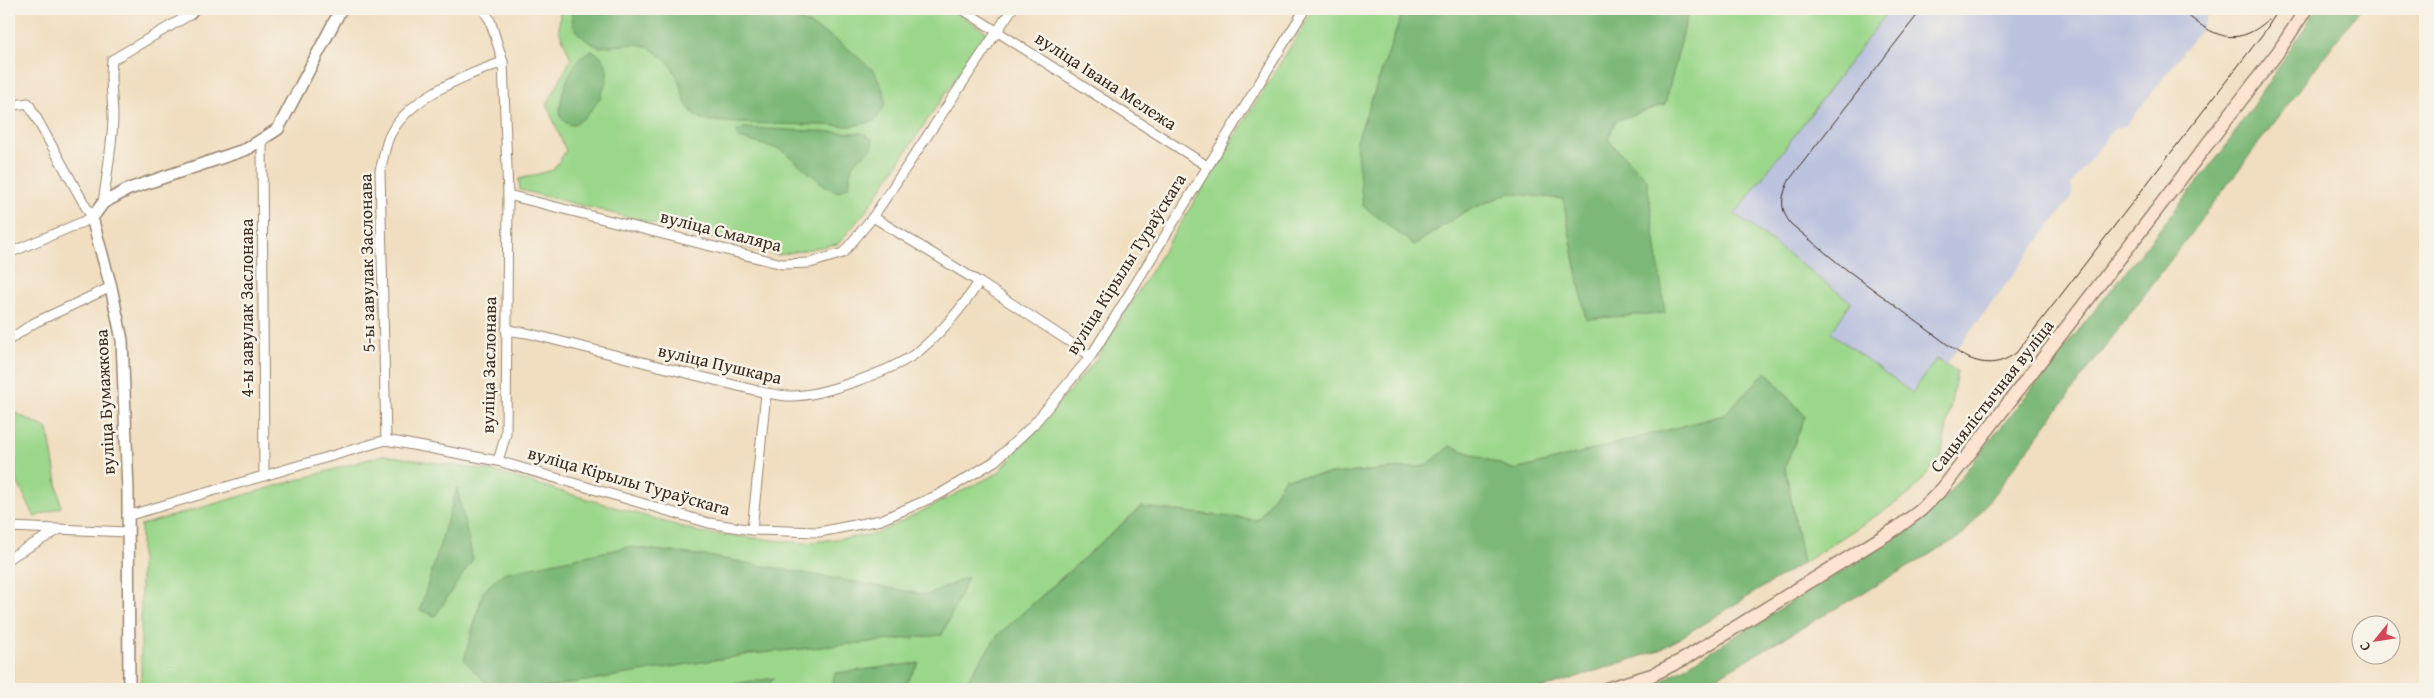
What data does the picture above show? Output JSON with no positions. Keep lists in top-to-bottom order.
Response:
{
  "streets": {
    "main road": ["Сацыялістычная вуліца"],
    "street": [
      "вуліца Івана Мележа",
      "вуліца Смаляра",
      "5-ы завулак Заслонава",
      "вуліца Кірылы Тураўскага",
      "4-ы завулак Заслонава",
      "вуліца Пушкара",
      "вуліца Заслонава",
      "вуліца Бумажкова"
    ]
  },
  "crossings": [
    ["вуліца Івана Мележа", "вуліца Смаляра"],
    ["вуліца Івана Мележа", "вуліца Кірылы Тураўскага"],
    ["вуліца Смаляра", "вуліца Заслонава"],
    ["5-ы завулак Заслонава", "вуліца Заслонава"],
    ["вуліца Кірылы Тураўскага", "вуліца Заслонава"],
    ["4-ы завулак Заслонава", "вуліца Заслонава"],
    ["вуліца Пушкара", "вуліца Заслонава"],
    ["вуліца Заслонава", "вуліца Бумажкова"]
  ],
  "north": "bottom left"
}
